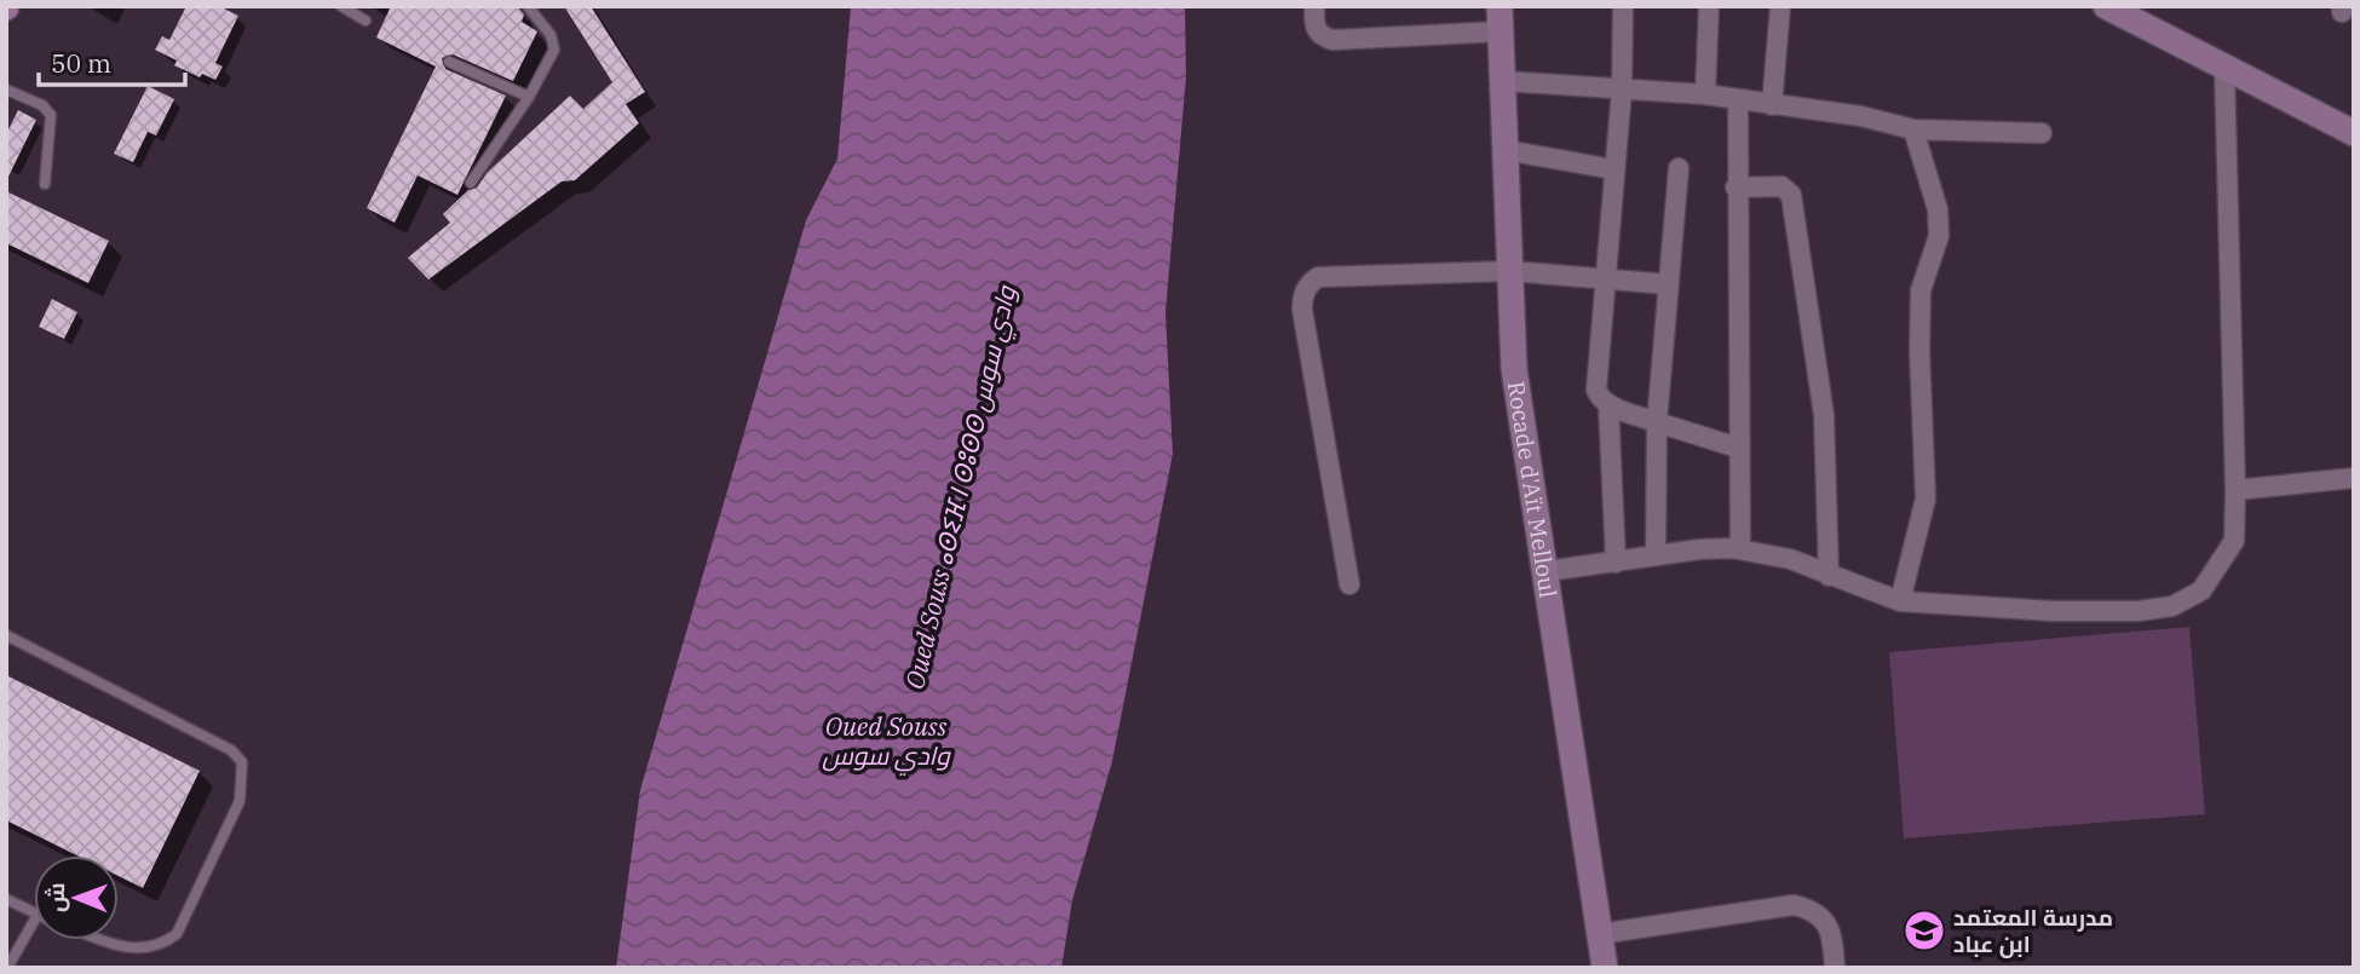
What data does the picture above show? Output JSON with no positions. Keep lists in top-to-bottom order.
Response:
{
  "streets": {
    "street": ["Rocade d'Aït Melloul"]
  },
  "water": ["Oued Souss ⴰⵙⵉⴼ ⵏ ⵙⵓⵙⵙ وادي سوس", "Oued Souss وادي سوس"],
  "places": {
    "school or university": ["مدرسة المعتمد ابن عباد"]
  },
  "scale_bar": "50 m",
  "north": "left"
}
